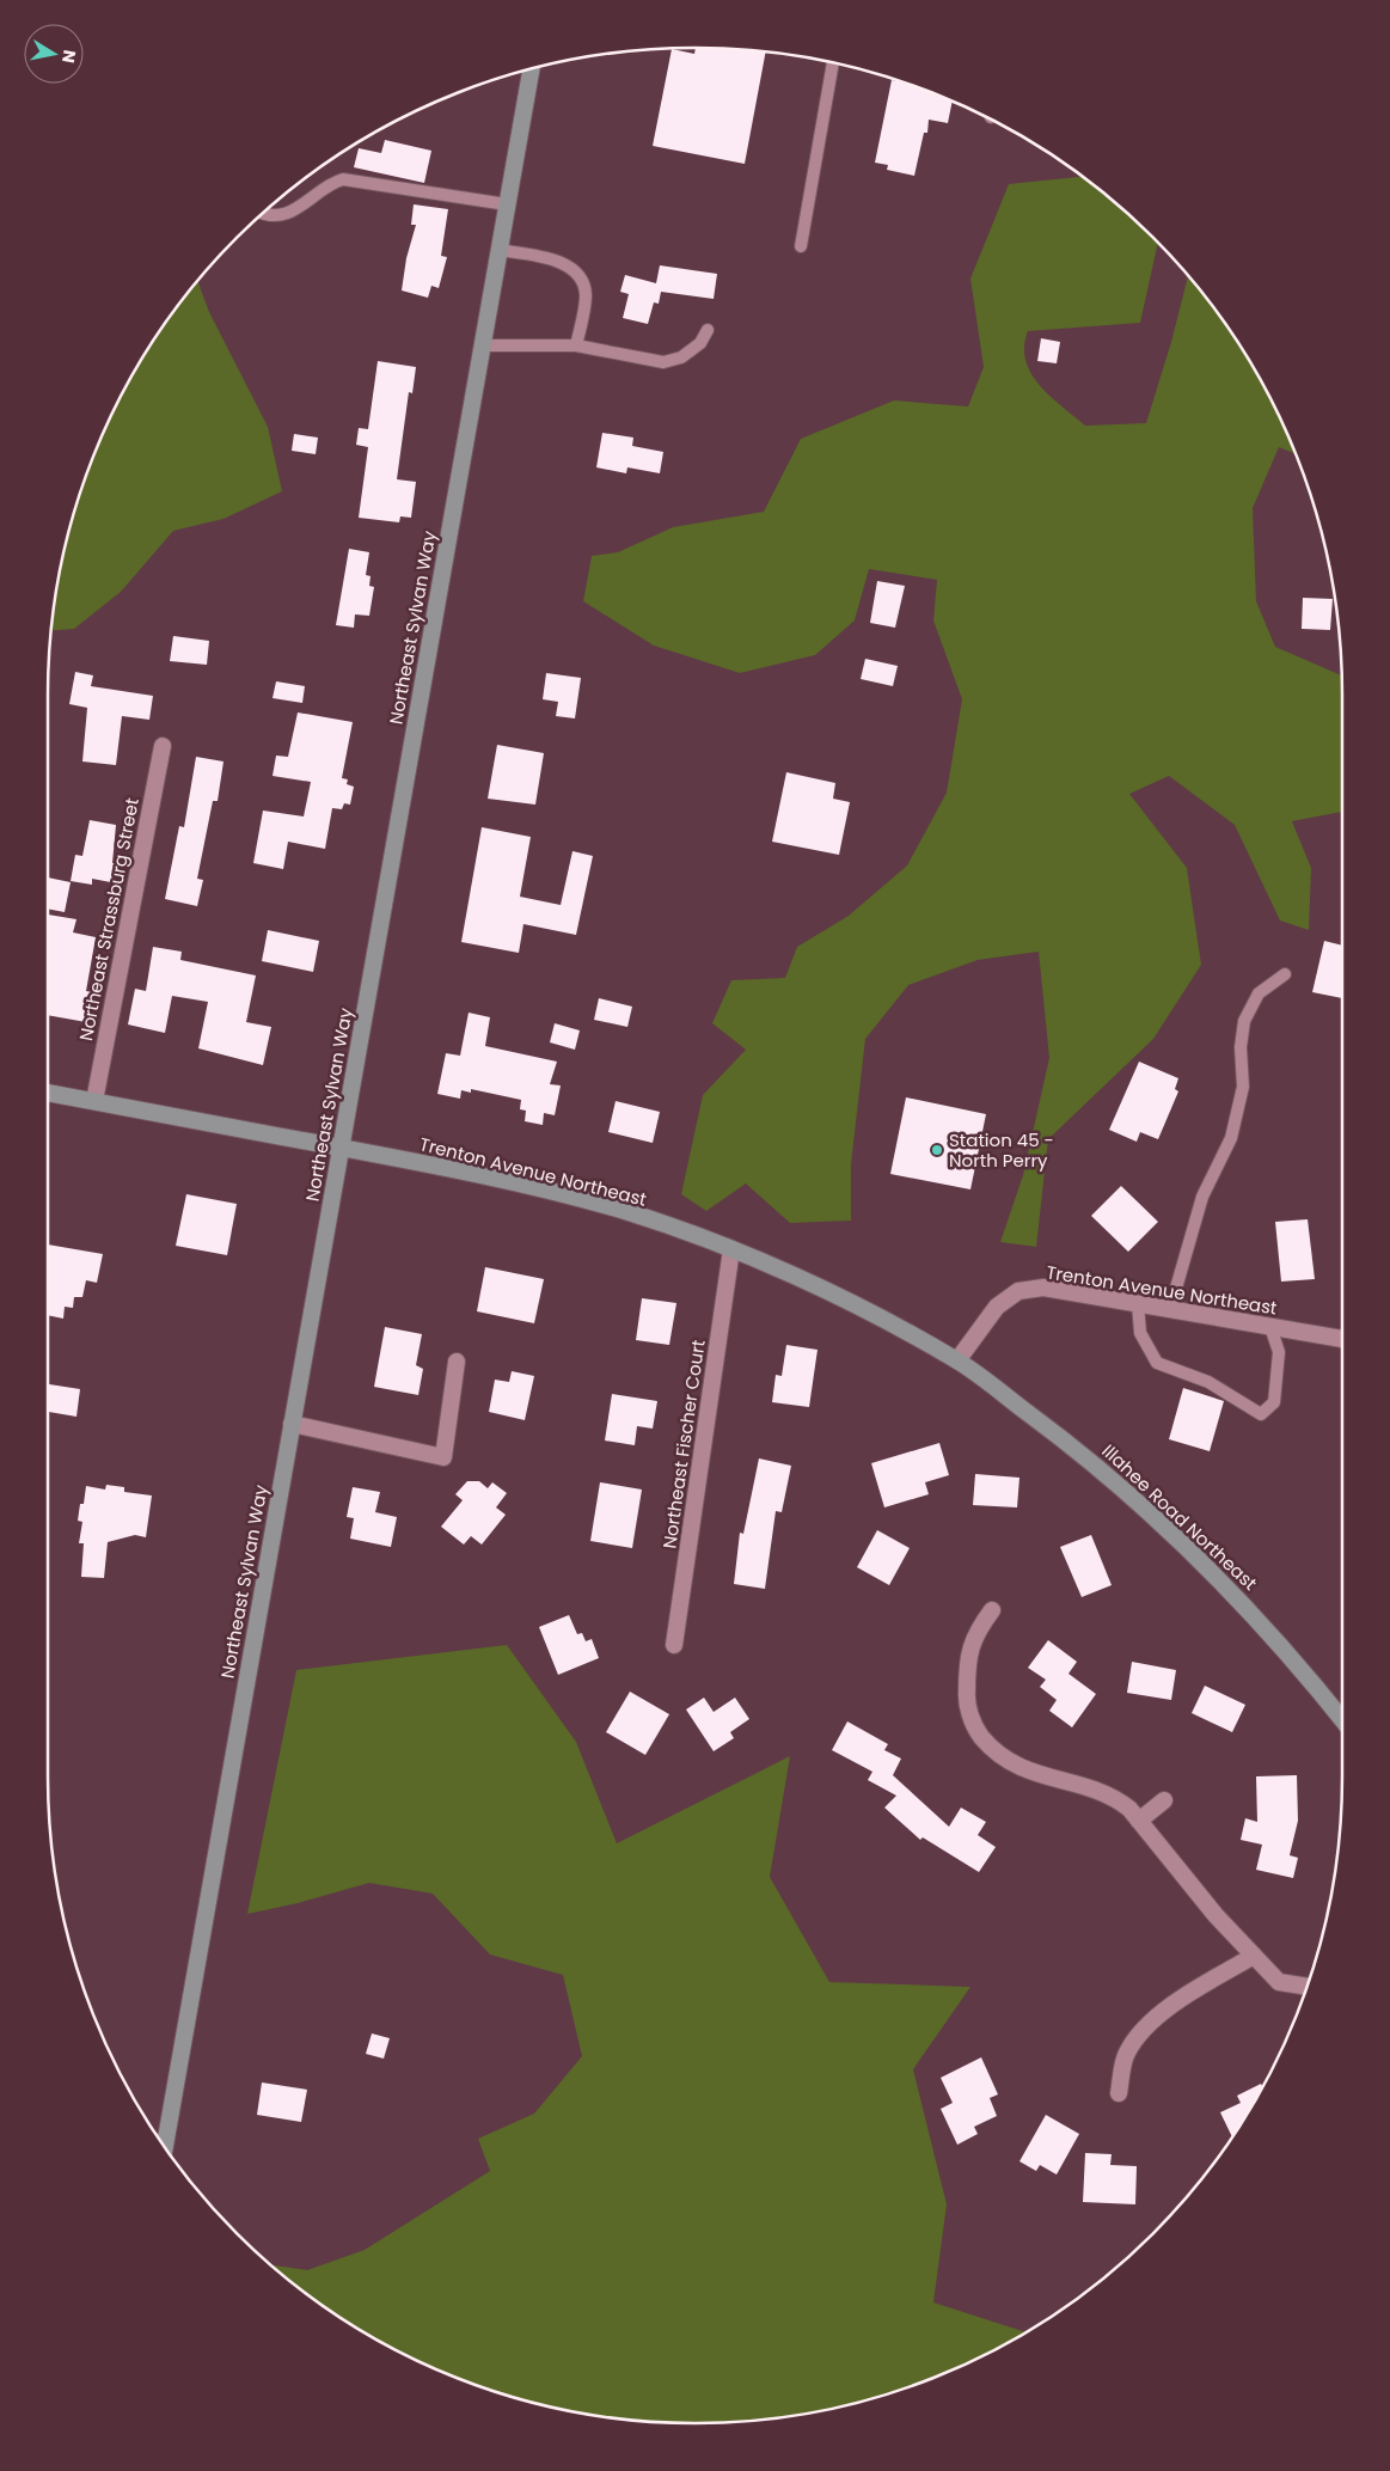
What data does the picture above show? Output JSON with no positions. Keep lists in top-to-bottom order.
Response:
{
  "streets": {
    "main road": ["Northeast Sylvan Way", "Trenton Avenue Northeast", "Illahee Road Northeast"],
    "street": ["Northeast Strassburg Street", "Northeast Fischer Court"]
  },
  "crossings": [
    ["Northeast Sylvan Way", "Trenton Avenue Northeast"],
    ["Northeast Strassburg Street", "Trenton Avenue Northeast"],
    ["Trenton Avenue Northeast", "Northeast Fischer Court"],
    ["Trenton Avenue Northeast", "Illahee Road Northeast"]
  ],
  "places": ["Station 45 - North Perry"],
  "north": "right"
}
